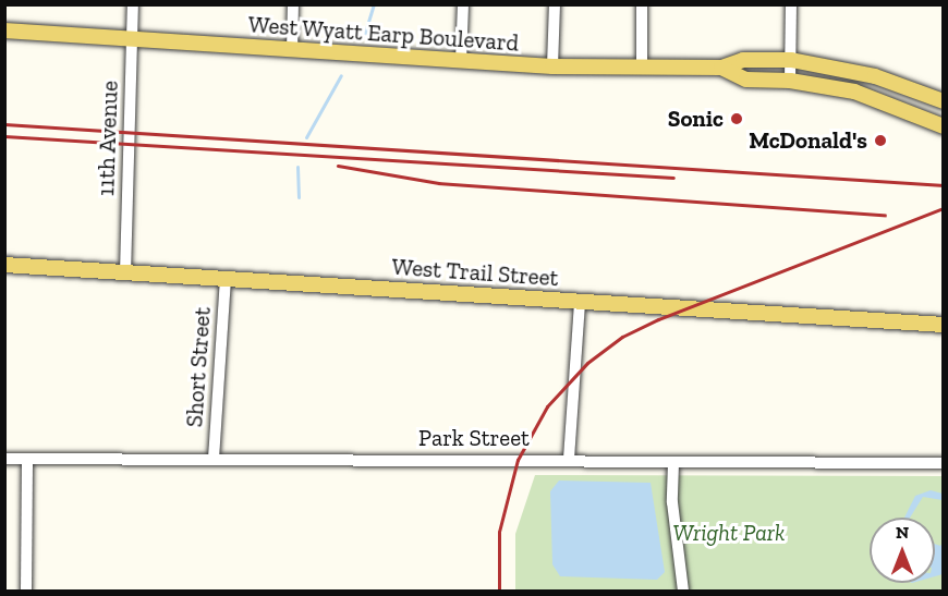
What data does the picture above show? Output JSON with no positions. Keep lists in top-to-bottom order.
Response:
{
  "streets": {
    "main road": ["West Wyatt Earp Boulevard", "West Trail Street"],
    "street": ["11th Avenue", "Short Street", "Park Street"]
  },
  "crossings": [
    ["West Wyatt Earp Boulevard", "11th Avenue"],
    ["11th Avenue", "West Trail Street"],
    ["West Trail Street", "Short Street"],
    ["Short Street", "Park Street"]
  ],
  "parks": ["Wright Park"],
  "places": ["Sonic", "McDonald's"],
  "north": "top"
}
